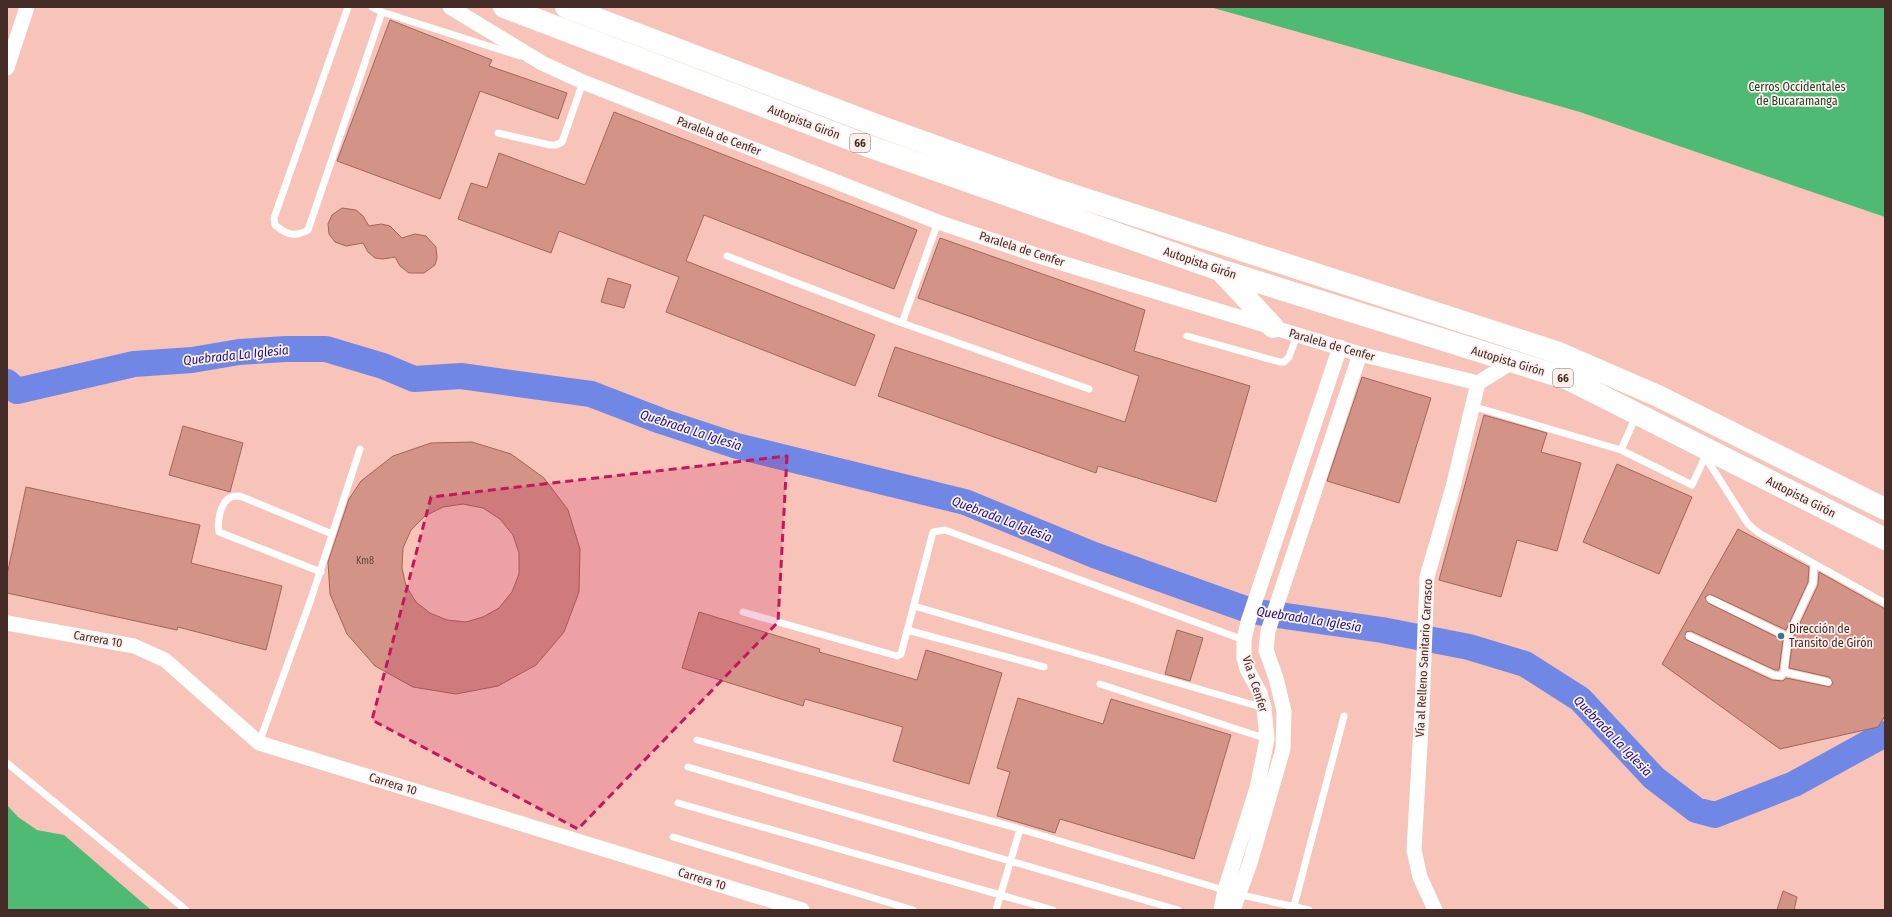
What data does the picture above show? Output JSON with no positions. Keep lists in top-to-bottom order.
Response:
{
  "streets": {
    "highway": ["Autopista Girón", "66"],
    "street": [
      "Paralela de Cenfer",
      "Carrera 10",
      "Vía al Relleno Sanitario Carrasco",
      "Vía a Cenfer"
    ]
  },
  "crossings": [
    ["Paralela de Cenfer", "Vía al Relleno Sanitario Carrasco"],
    ["Paralela de Cenfer", "Vía a Cenfer"]
  ],
  "water": ["Quebrada La Iglesia"],
  "parks": ["Cerros Occidentales de Bucaramanga"],
  "places": ["Dirección de Transito de Girón"],
  "house_numbers": ["Km8"]
}
